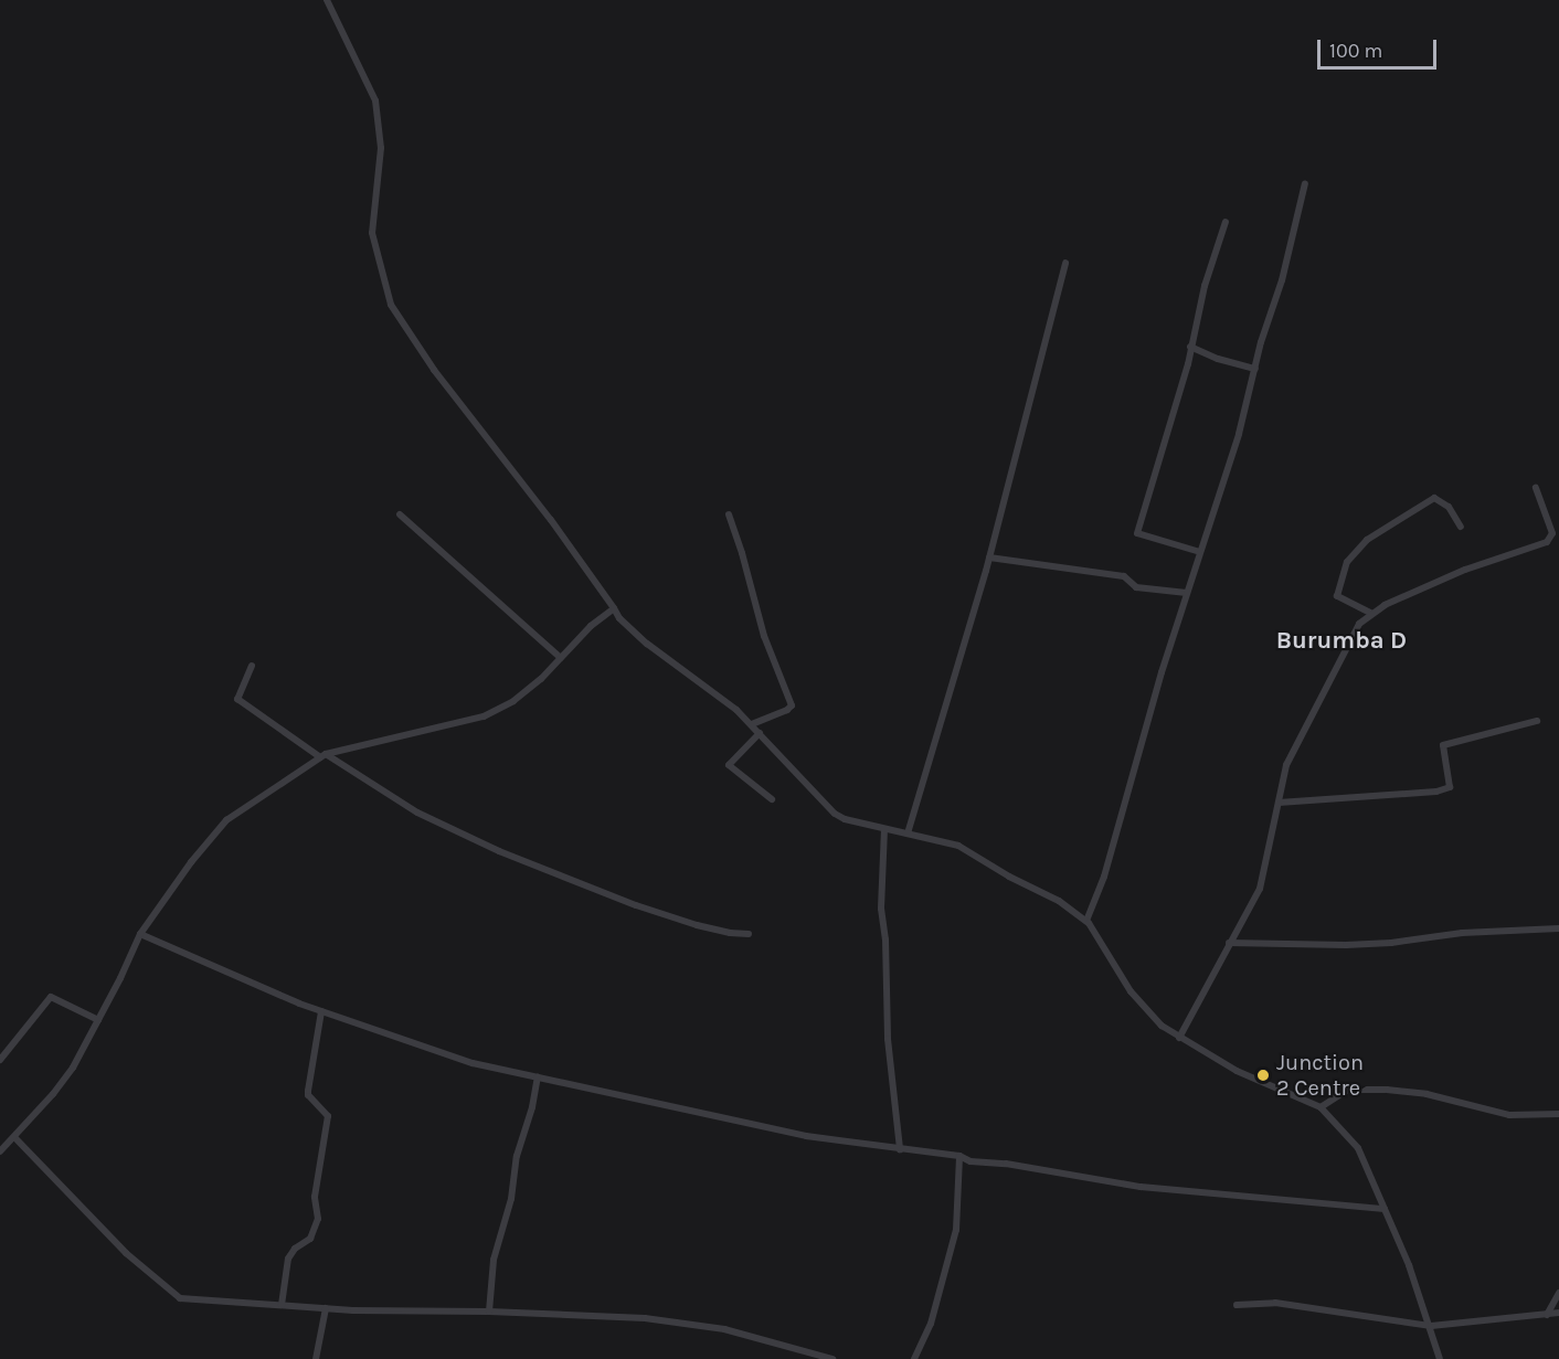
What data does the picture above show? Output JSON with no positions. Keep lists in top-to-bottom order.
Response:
{
  "districts": ["Burumba D"],
  "places": ["Junction 2 Centre"],
  "scale_bar": "100 m"
}
